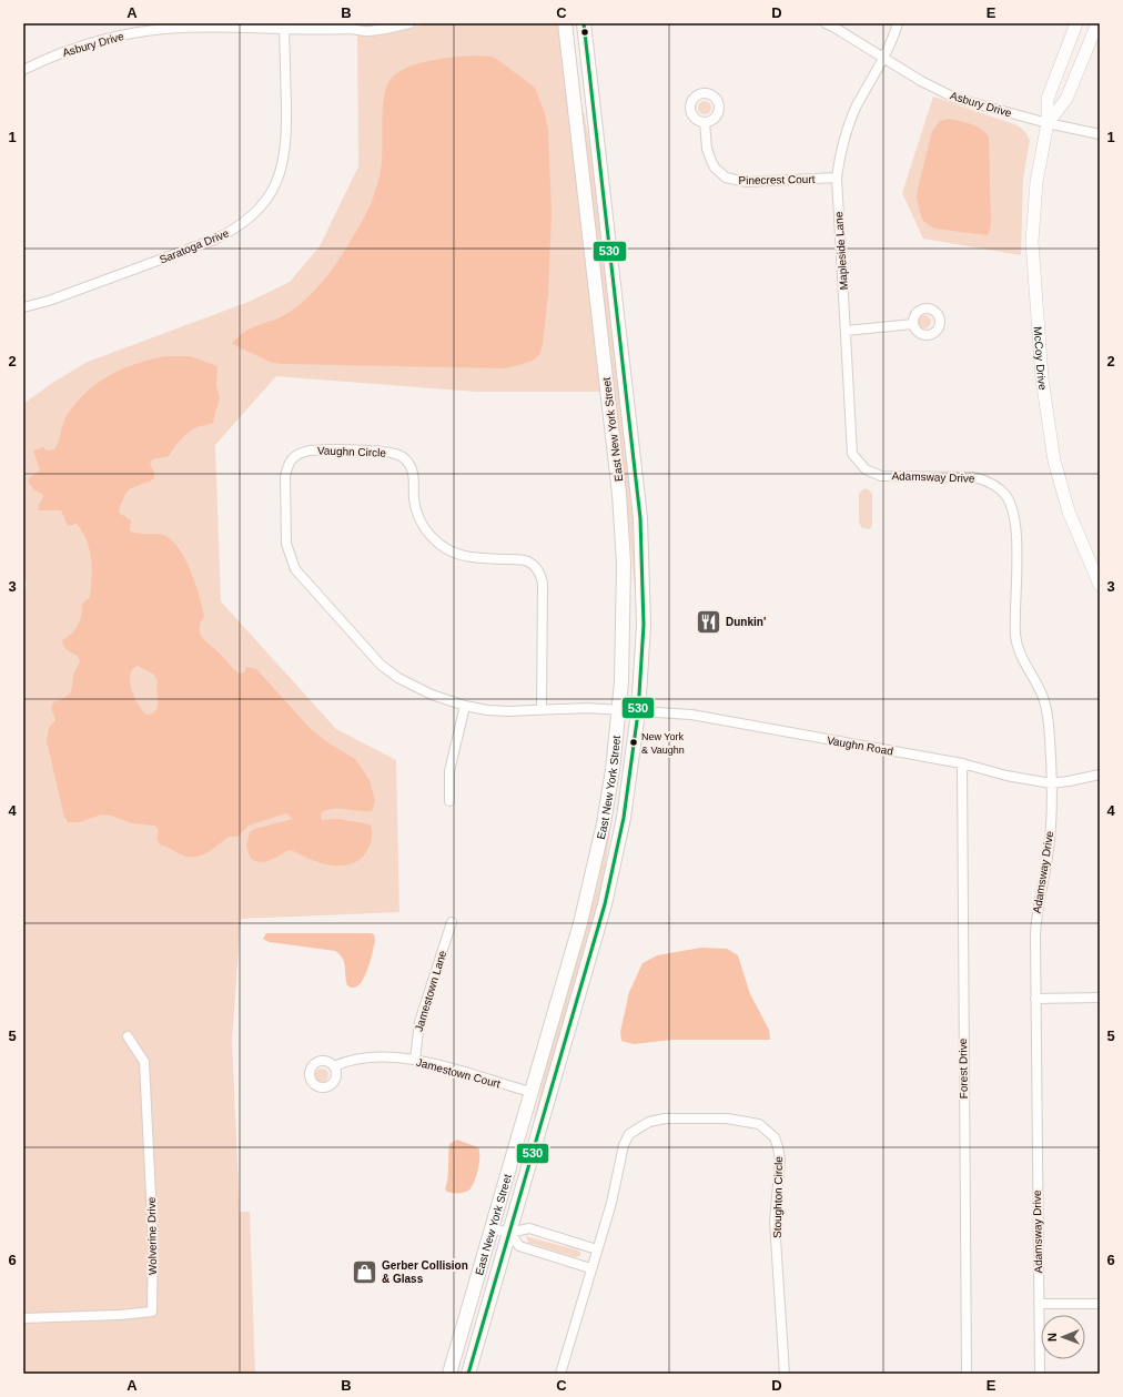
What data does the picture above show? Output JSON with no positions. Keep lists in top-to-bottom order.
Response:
{
  "streets": {
    "main road": ["East New York Street"],
    "street": [
      "Asbury Drive",
      "Pinecrest Court",
      "Saratoga Drive",
      "Mapleside Lane",
      "McCoy Drive",
      "Vaughn Circle",
      "Adamsway Drive",
      "Vaughn Road",
      "Jamestown Lane",
      "Forest Drive",
      "Jamestown Court",
      "Stoughton Circle",
      "Wolverine Drive"
    ]
  },
  "crossings": [
    ["Asbury Drive", "Saratoga Drive"],
    ["Asbury Drive", "Mapleside Lane"],
    ["Asbury Drive", "McCoy Drive"],
    ["Pinecrest Court", "Mapleside Lane"],
    ["Mapleside Lane", "Adamsway Drive"],
    ["East New York Street", "Vaughn Circle"],
    ["East New York Street", "Vaughn Road"],
    ["East New York Street", "Jamestown Court"],
    ["Vaughn Circle", "Vaughn Road"],
    ["Adamsway Drive", "Vaughn Road"],
    ["Vaughn Road", "Forest Drive"],
    ["Jamestown Lane", "Jamestown Court"]
  ],
  "places": {
    "restaurant": ["Dunkin'"],
    "other": ["New York & Vaughn"],
    "shop": ["Gerber Collision & Glass"]
  },
  "lines": ["transit line 530"],
  "north": "left",
  "grid": {
    "columns": [
      "A",
      "B",
      "C",
      "D",
      "E"
    ],
    "rows": [
      "1",
      "2",
      "3",
      "4",
      "5",
      "6"
    ]
  }
}
